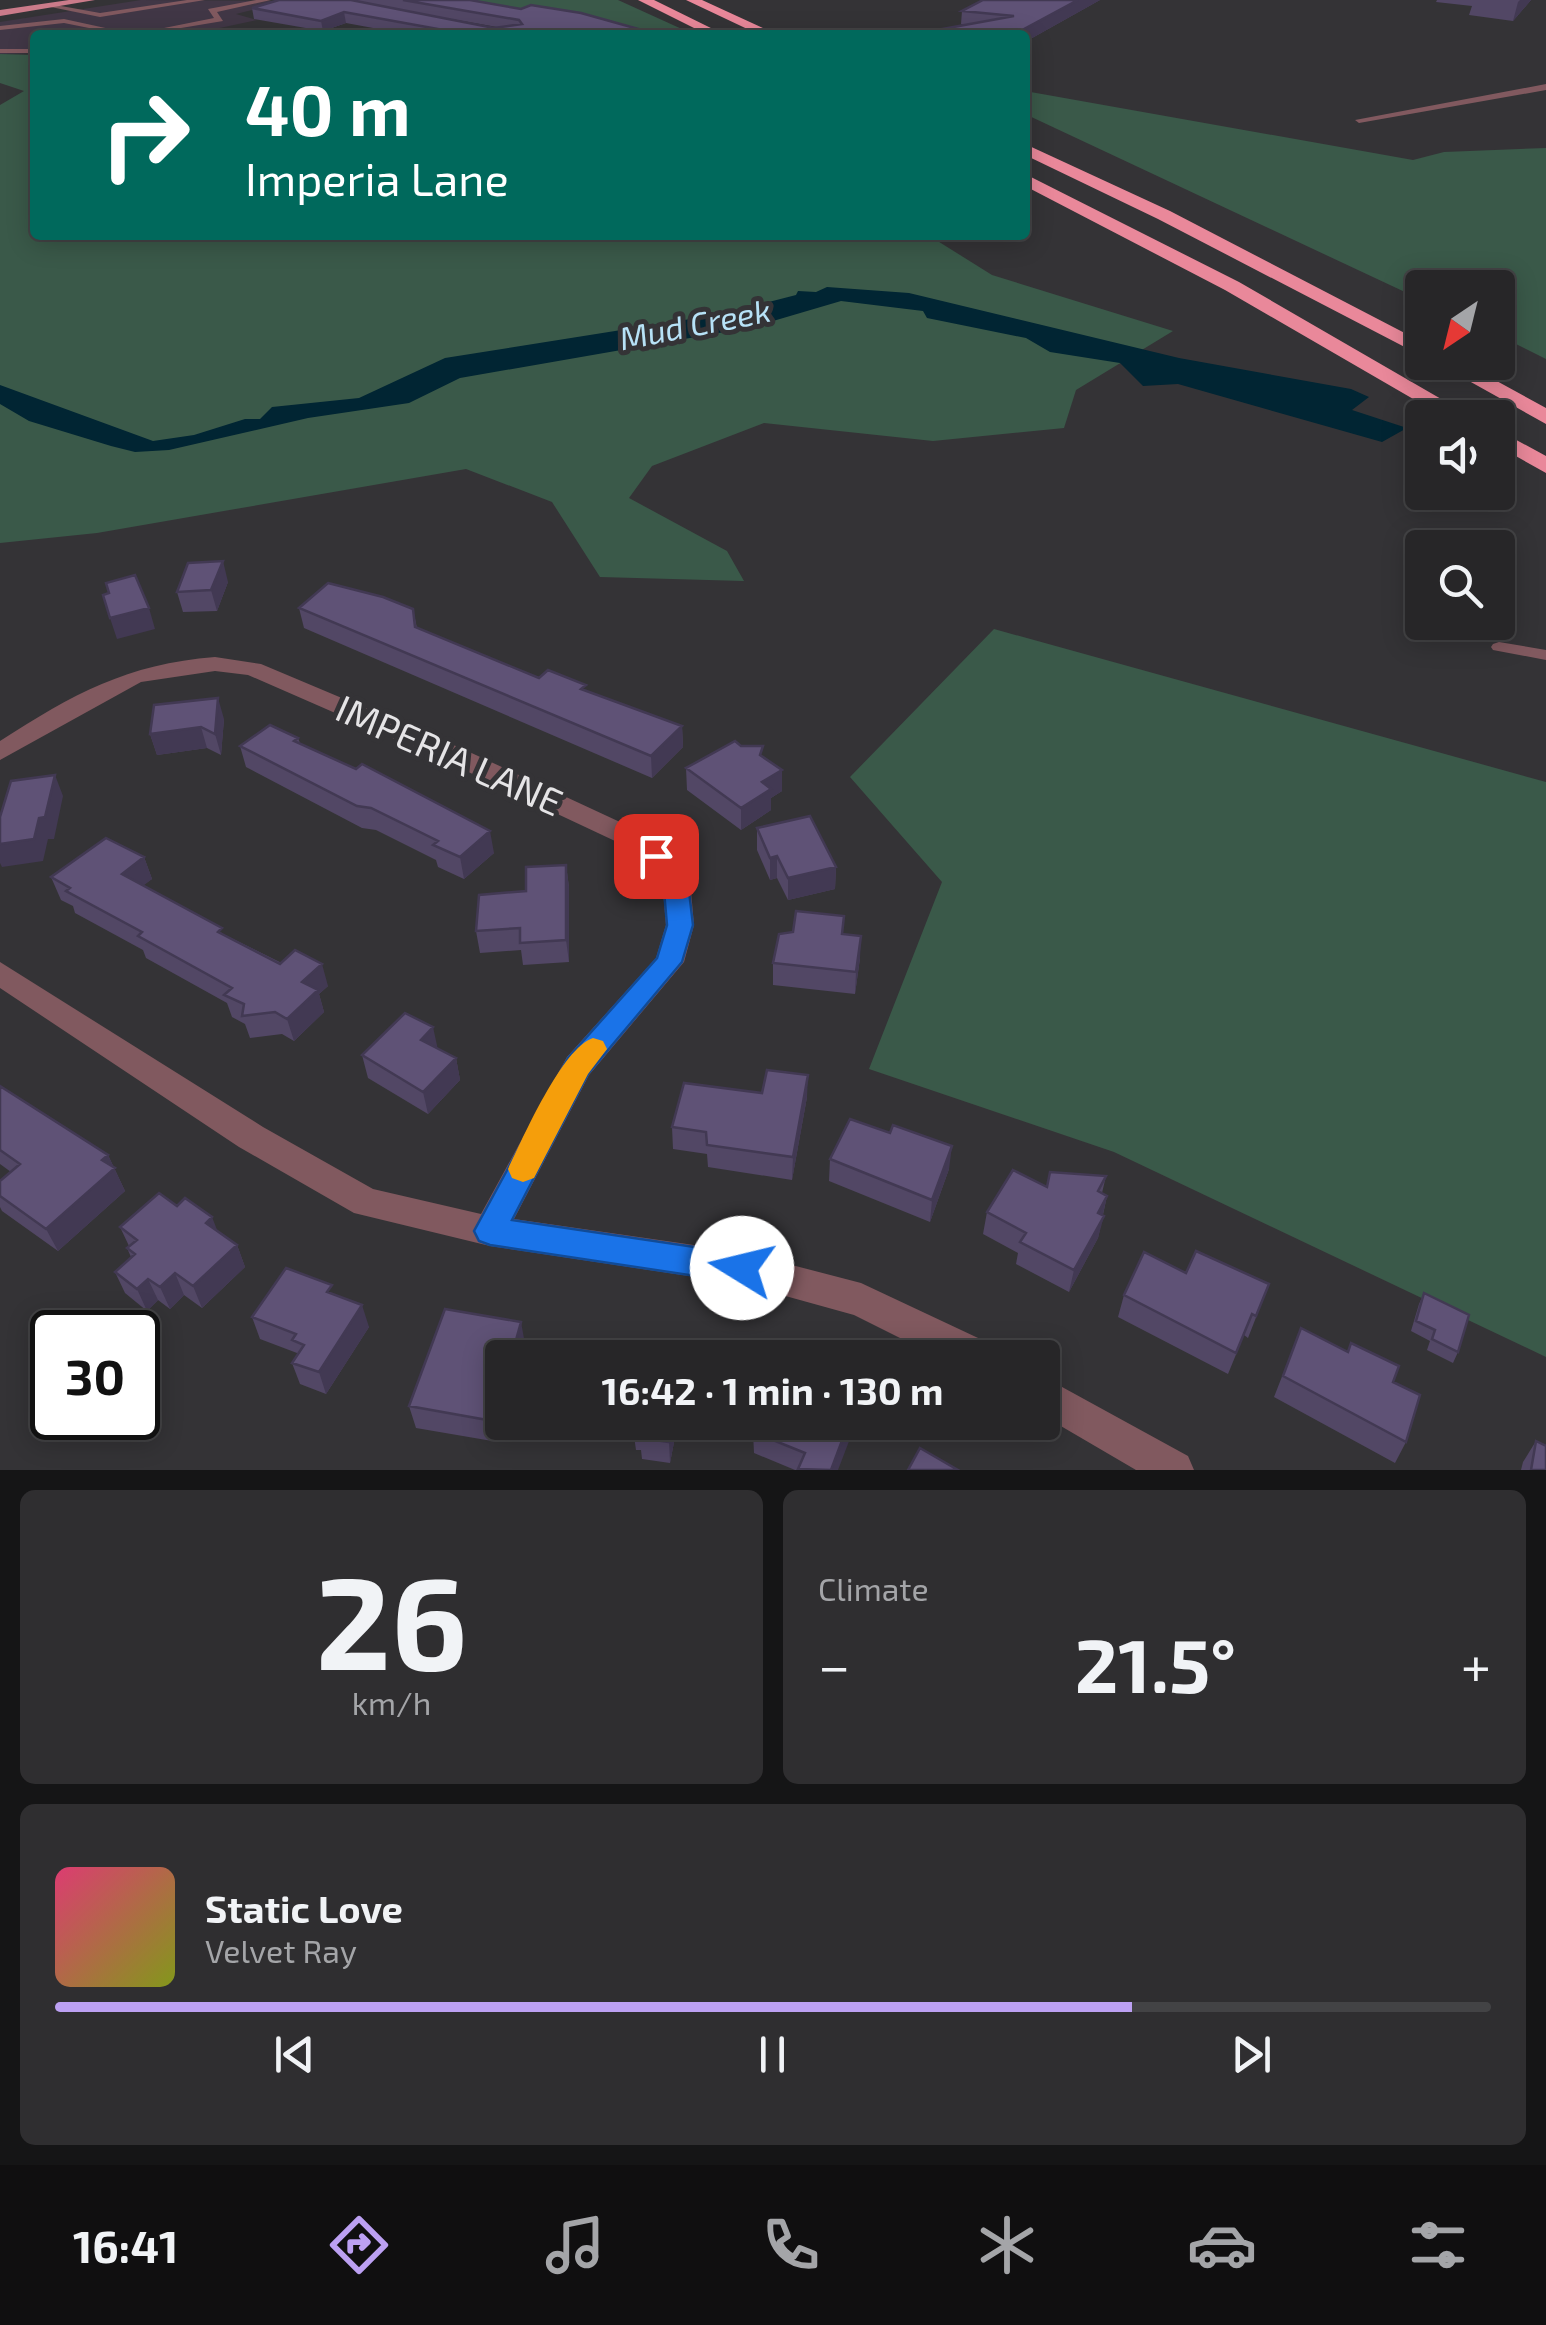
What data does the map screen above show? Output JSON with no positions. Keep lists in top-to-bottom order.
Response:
{
  "streets": {
    "street": ["IMPERIA LANE"]
  },
  "water": ["Mud Creek"],
  "north": "bottom left",
  "page": {
    "turn": ["40 m", "Imperia Lane"],
    "limit": "30",
    "trip": "16:42 · 1 min · 130 m",
    "tile": [
      ["26", "km/h"],
      "Climate"
    ],
    "heat": ["−", "21.5°", "+"],
    "song": ["Static Love", "Velvet Ray"],
    "tabs": "16:41"
  }
}
